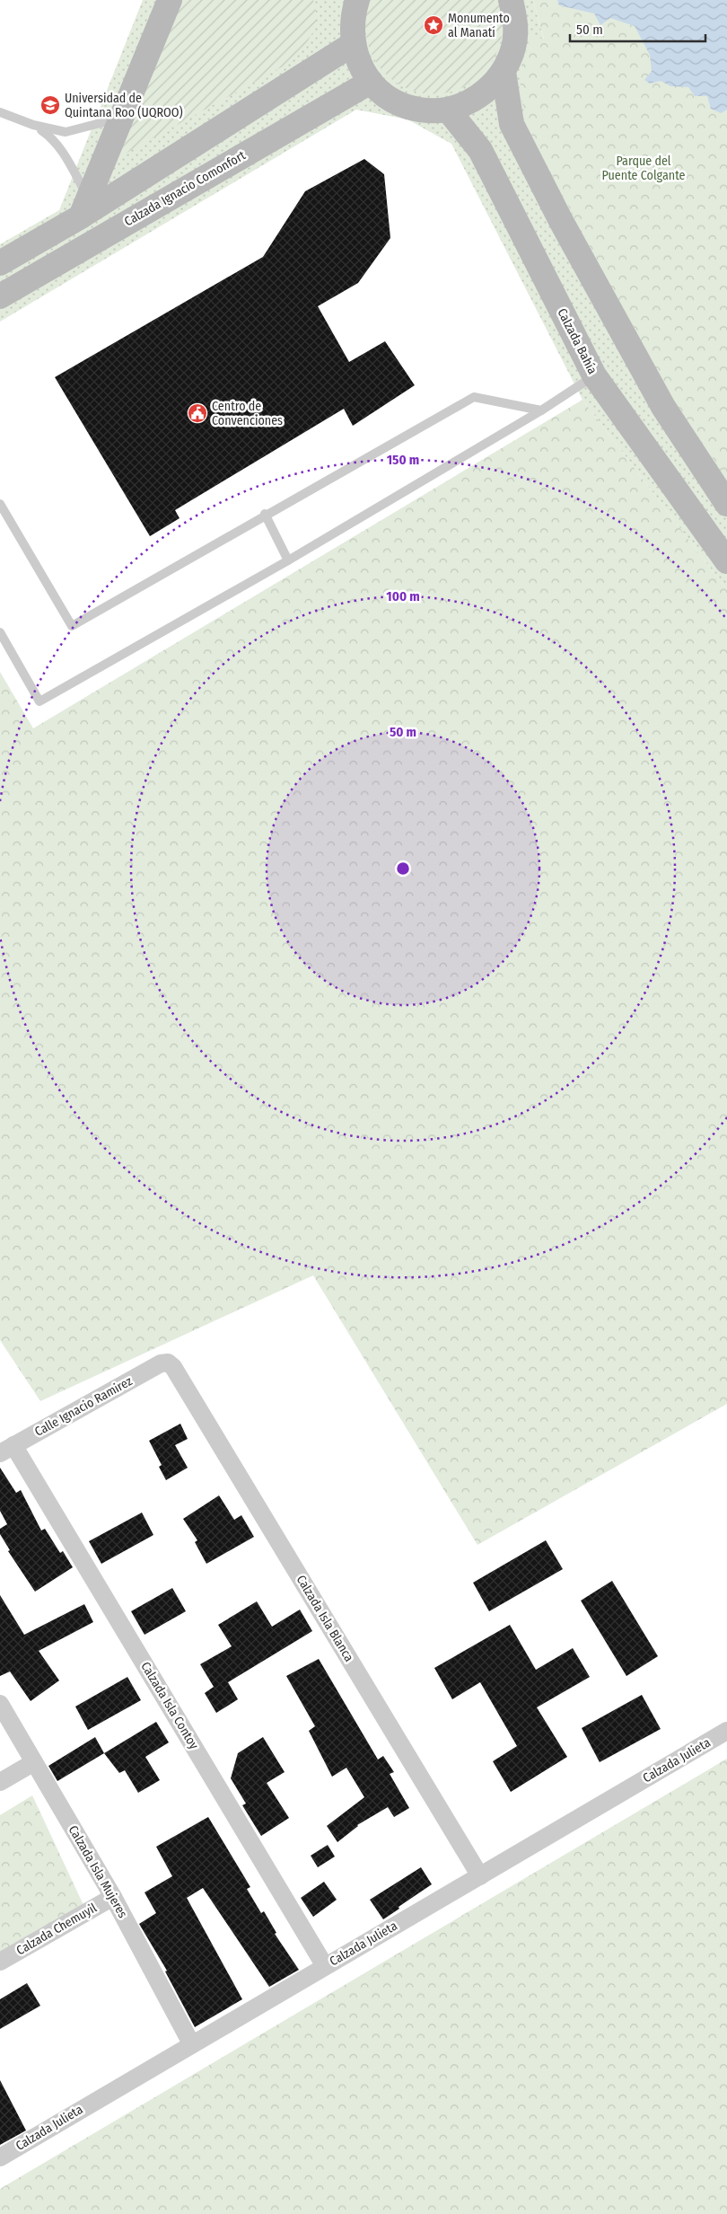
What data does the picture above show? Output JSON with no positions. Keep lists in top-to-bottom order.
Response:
{
  "streets": {
    "main road": ["Calzada Ignacio Comonfort", "Calzada Bahía"],
    "street": [
      "Calle Ignacio Ramirez",
      "Calzada Isla Blanca",
      "Calzada Isla Contoy",
      "Calzada Julieta",
      "Calzada Isla Mujeres",
      "Calzada Chemuyil"
    ]
  },
  "crossings": [
    ["Calle Ignacio Ramirez", "Calzada Isla Blanca"],
    ["Calle Ignacio Ramirez", "Calzada Isla Contoy"],
    ["Calzada Isla Blanca", "Calzada Julieta"],
    ["Calzada Isla Contoy", "Calzada Julieta"],
    ["Calzada Julieta", "Calzada Isla Mujeres"],
    ["Calzada Isla Mujeres", "Calzada Chemuyil"]
  ],
  "parks": ["Parque del Puente Colgante"],
  "places": {
    "place": ["Monumento al Manatí"],
    "school or university": ["Universidad de Quintana Roo (UQROO)"],
    "public building": ["Centro de Convenciones"]
  },
  "scale_bar": "50 m",
  "rings": ["150 m", "100 m", "50 m"]
}
